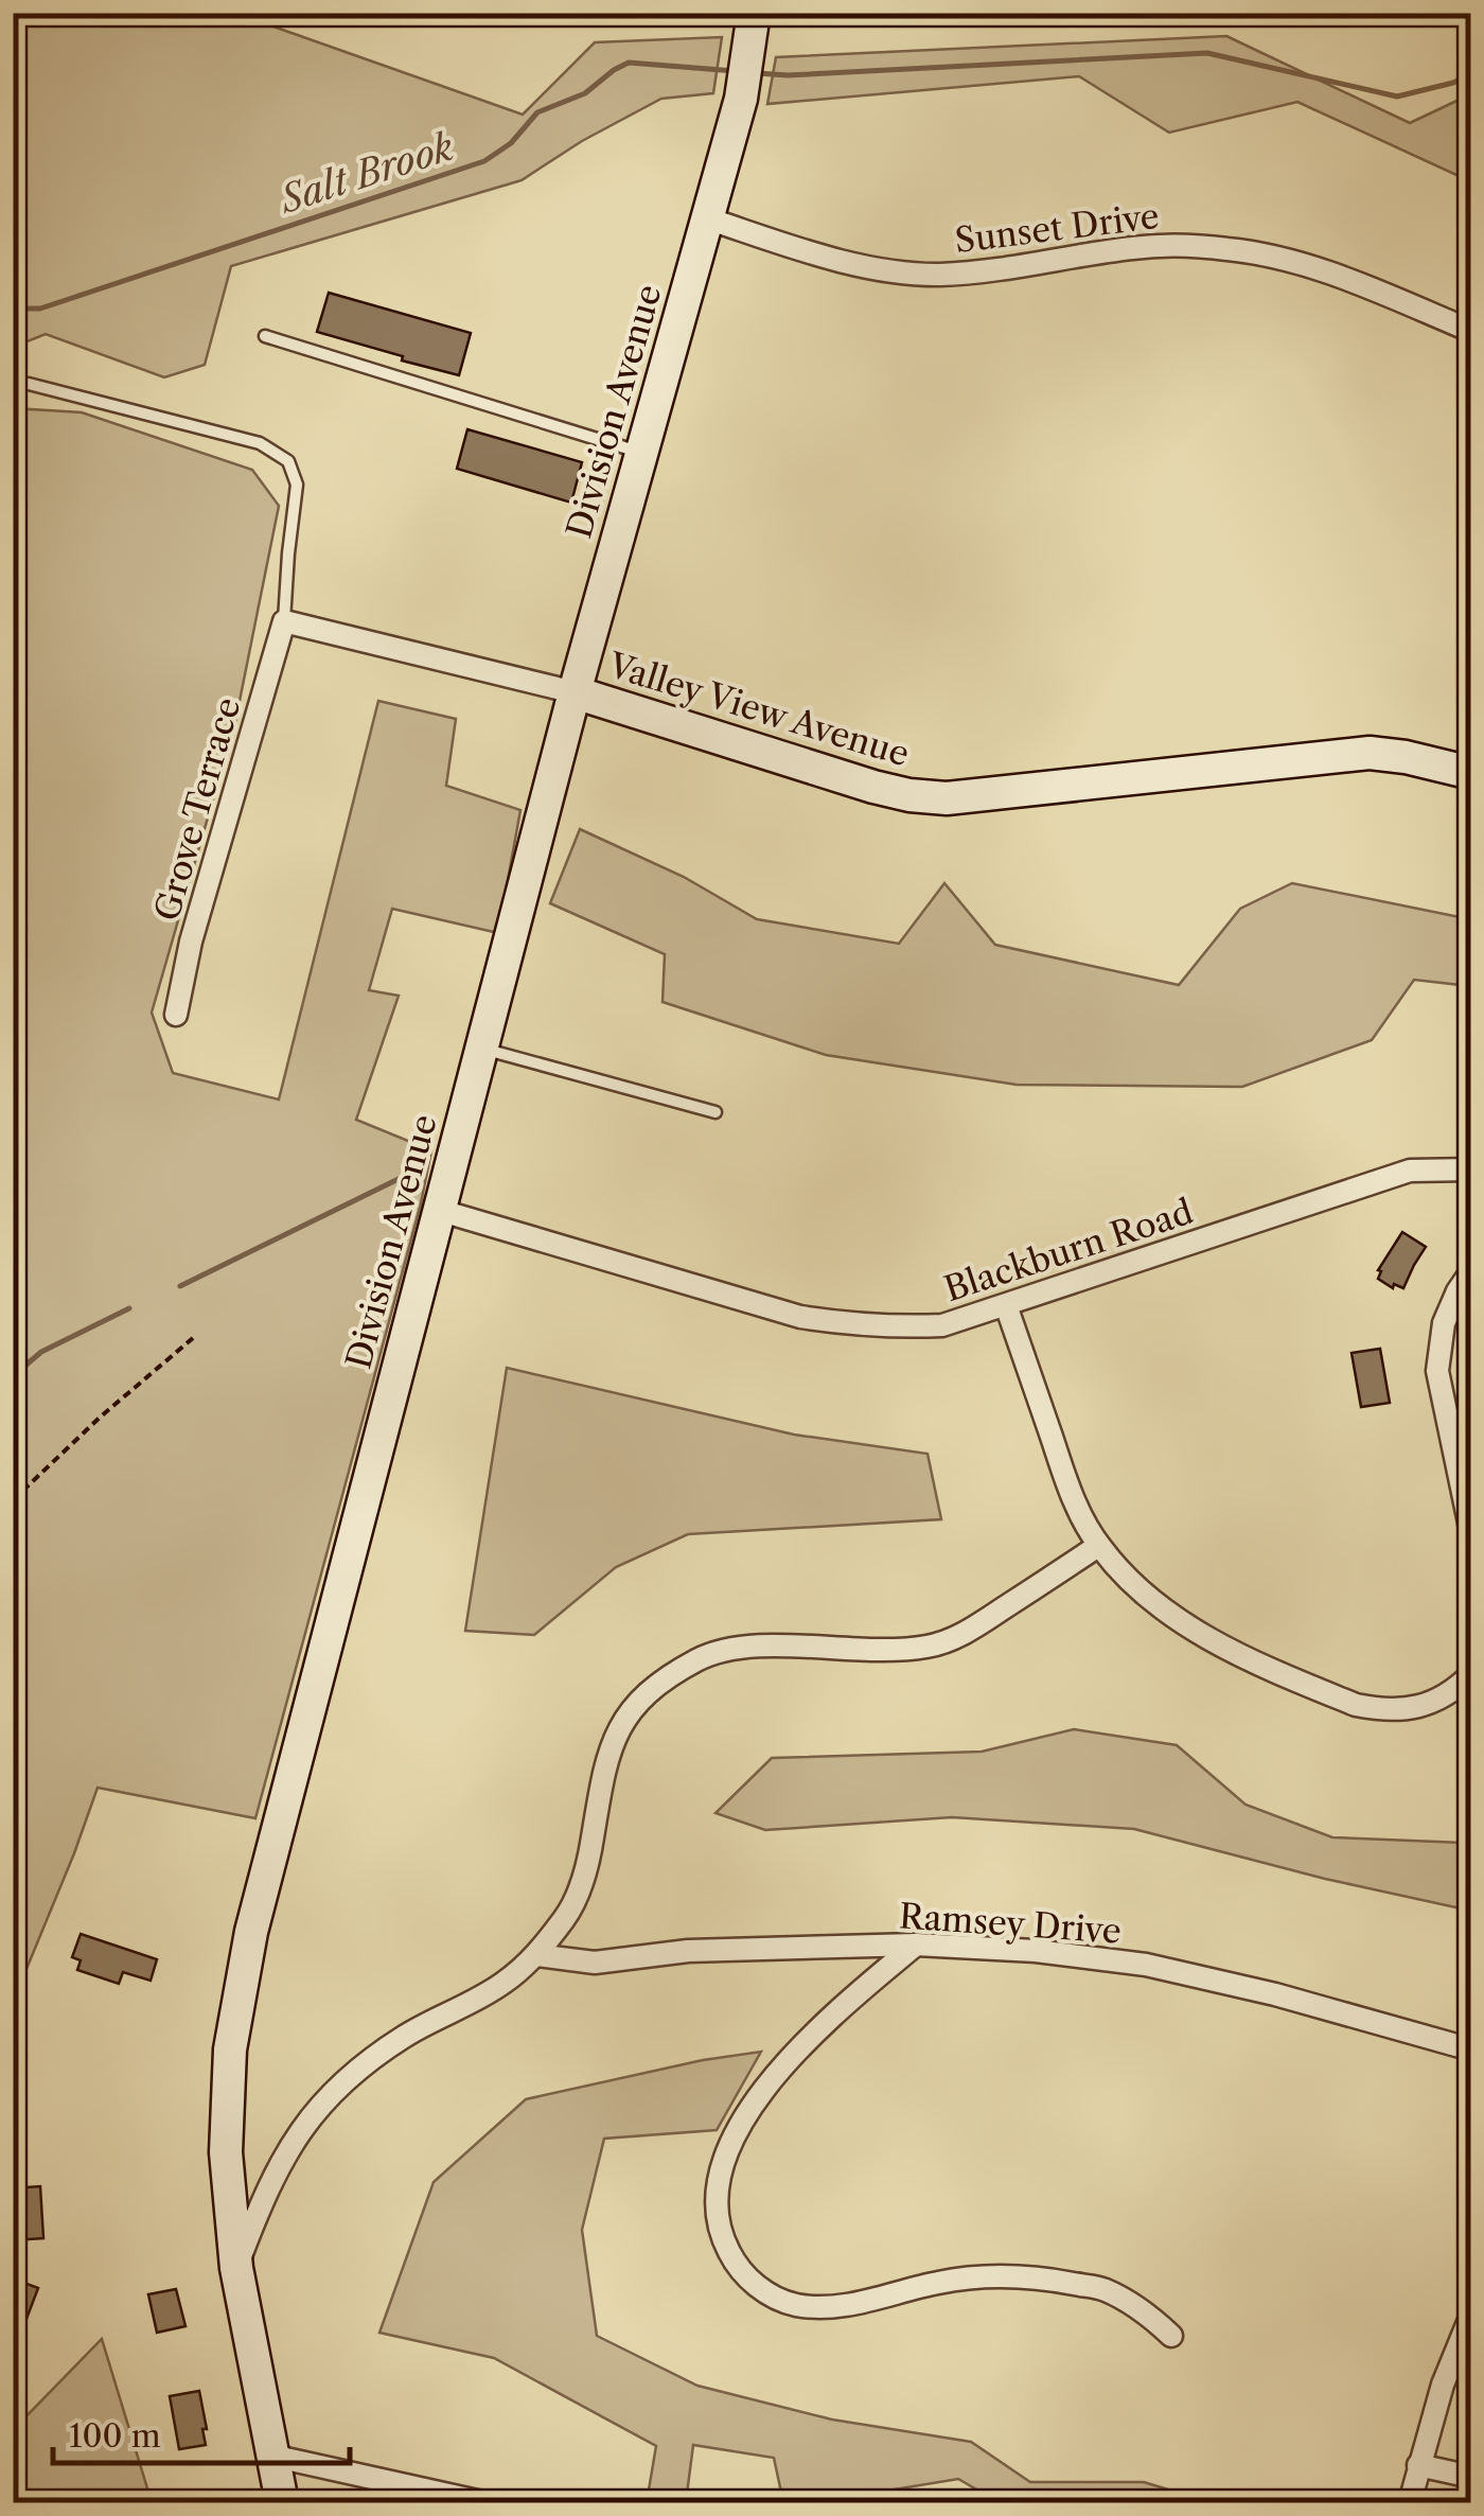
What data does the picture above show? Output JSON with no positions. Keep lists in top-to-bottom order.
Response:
{
  "streets": {
    "street": [
      "Sunset Drive",
      "Division Avenue",
      "Valley View Avenue",
      "Grove Terrace",
      "Blackburn Road",
      "Ramsey Drive"
    ]
  },
  "crossings": [
    ["Sunset Drive", "Division Avenue"],
    ["Division Avenue", "Valley View Avenue"],
    ["Division Avenue", "Blackburn Road"],
    ["Valley View Avenue", "Grove Terrace"]
  ],
  "water": ["Salt Brook"],
  "scale_bar": "100 m"
}
